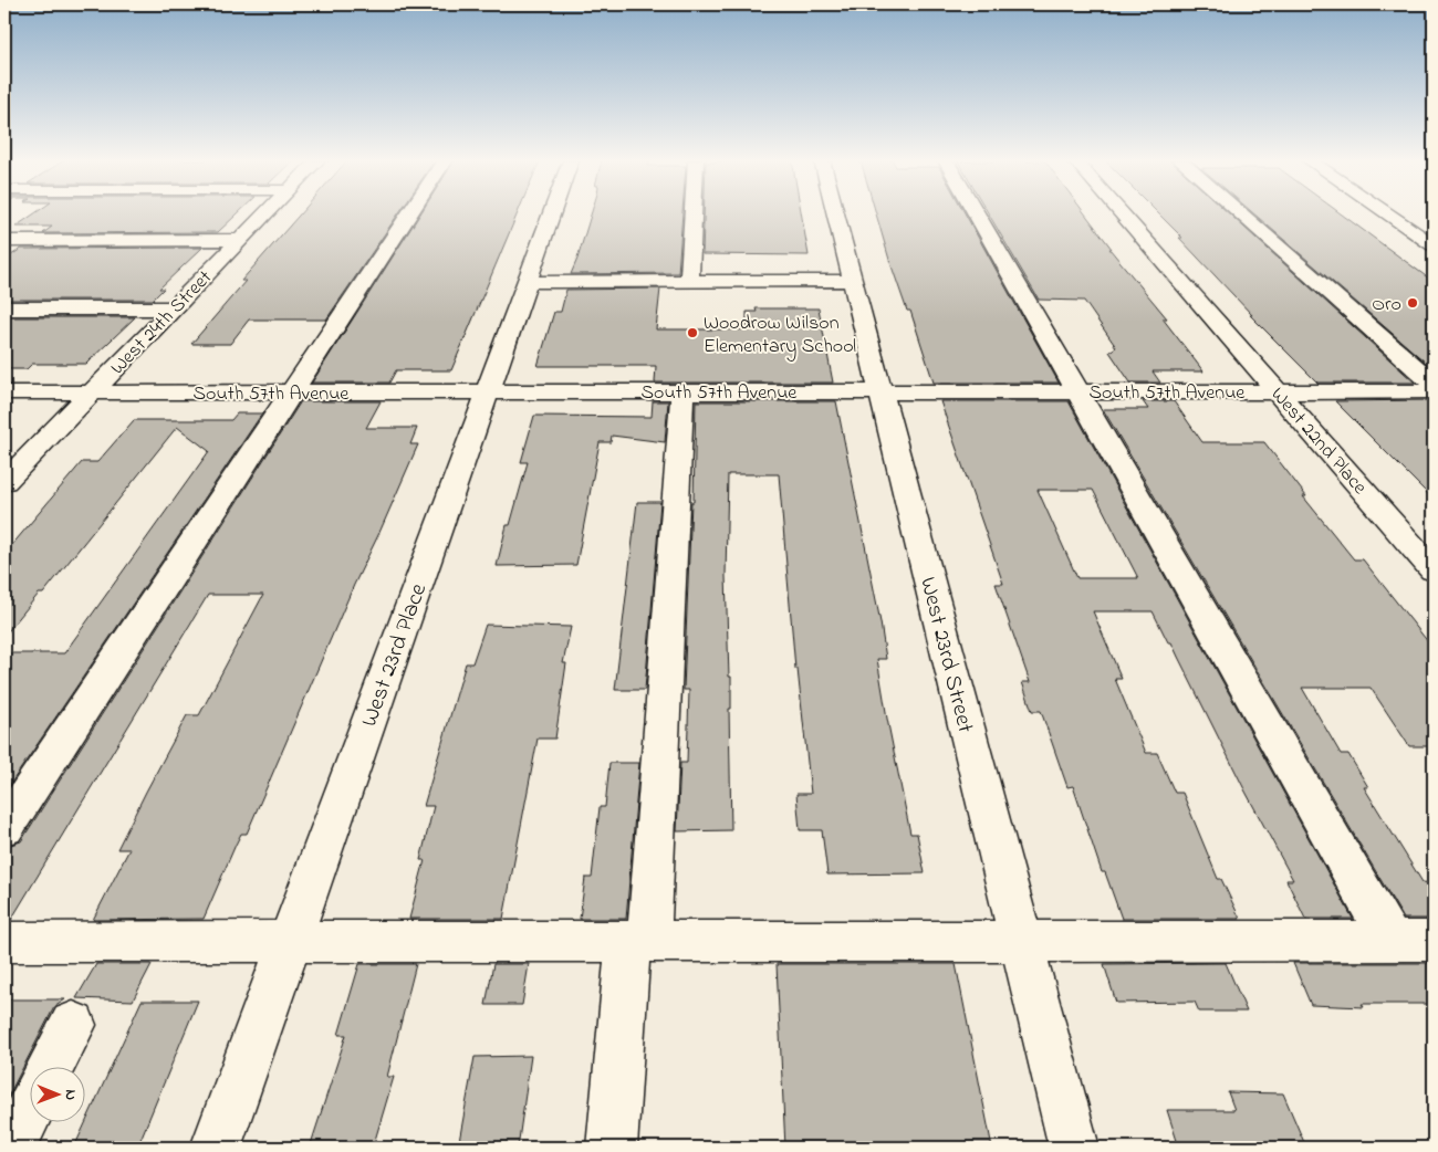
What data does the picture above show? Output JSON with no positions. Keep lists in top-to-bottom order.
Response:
{
  "streets": {
    "street": [
      "West 24th Street",
      "South 57th Avenue",
      "West 22nd Place",
      "West 23rd Place",
      "West 23rd Street"
    ]
  },
  "crossings": [
    ["West 24th Street", "South 57th Avenue"],
    ["South 57th Avenue", "West 22nd Place"],
    ["South 57th Avenue", "West 23rd Place"],
    ["South 57th Avenue", "West 23rd Street"]
  ],
  "places": ["Oro", "Woodrow Wilson Elementary School"],
  "north": "right"
}
